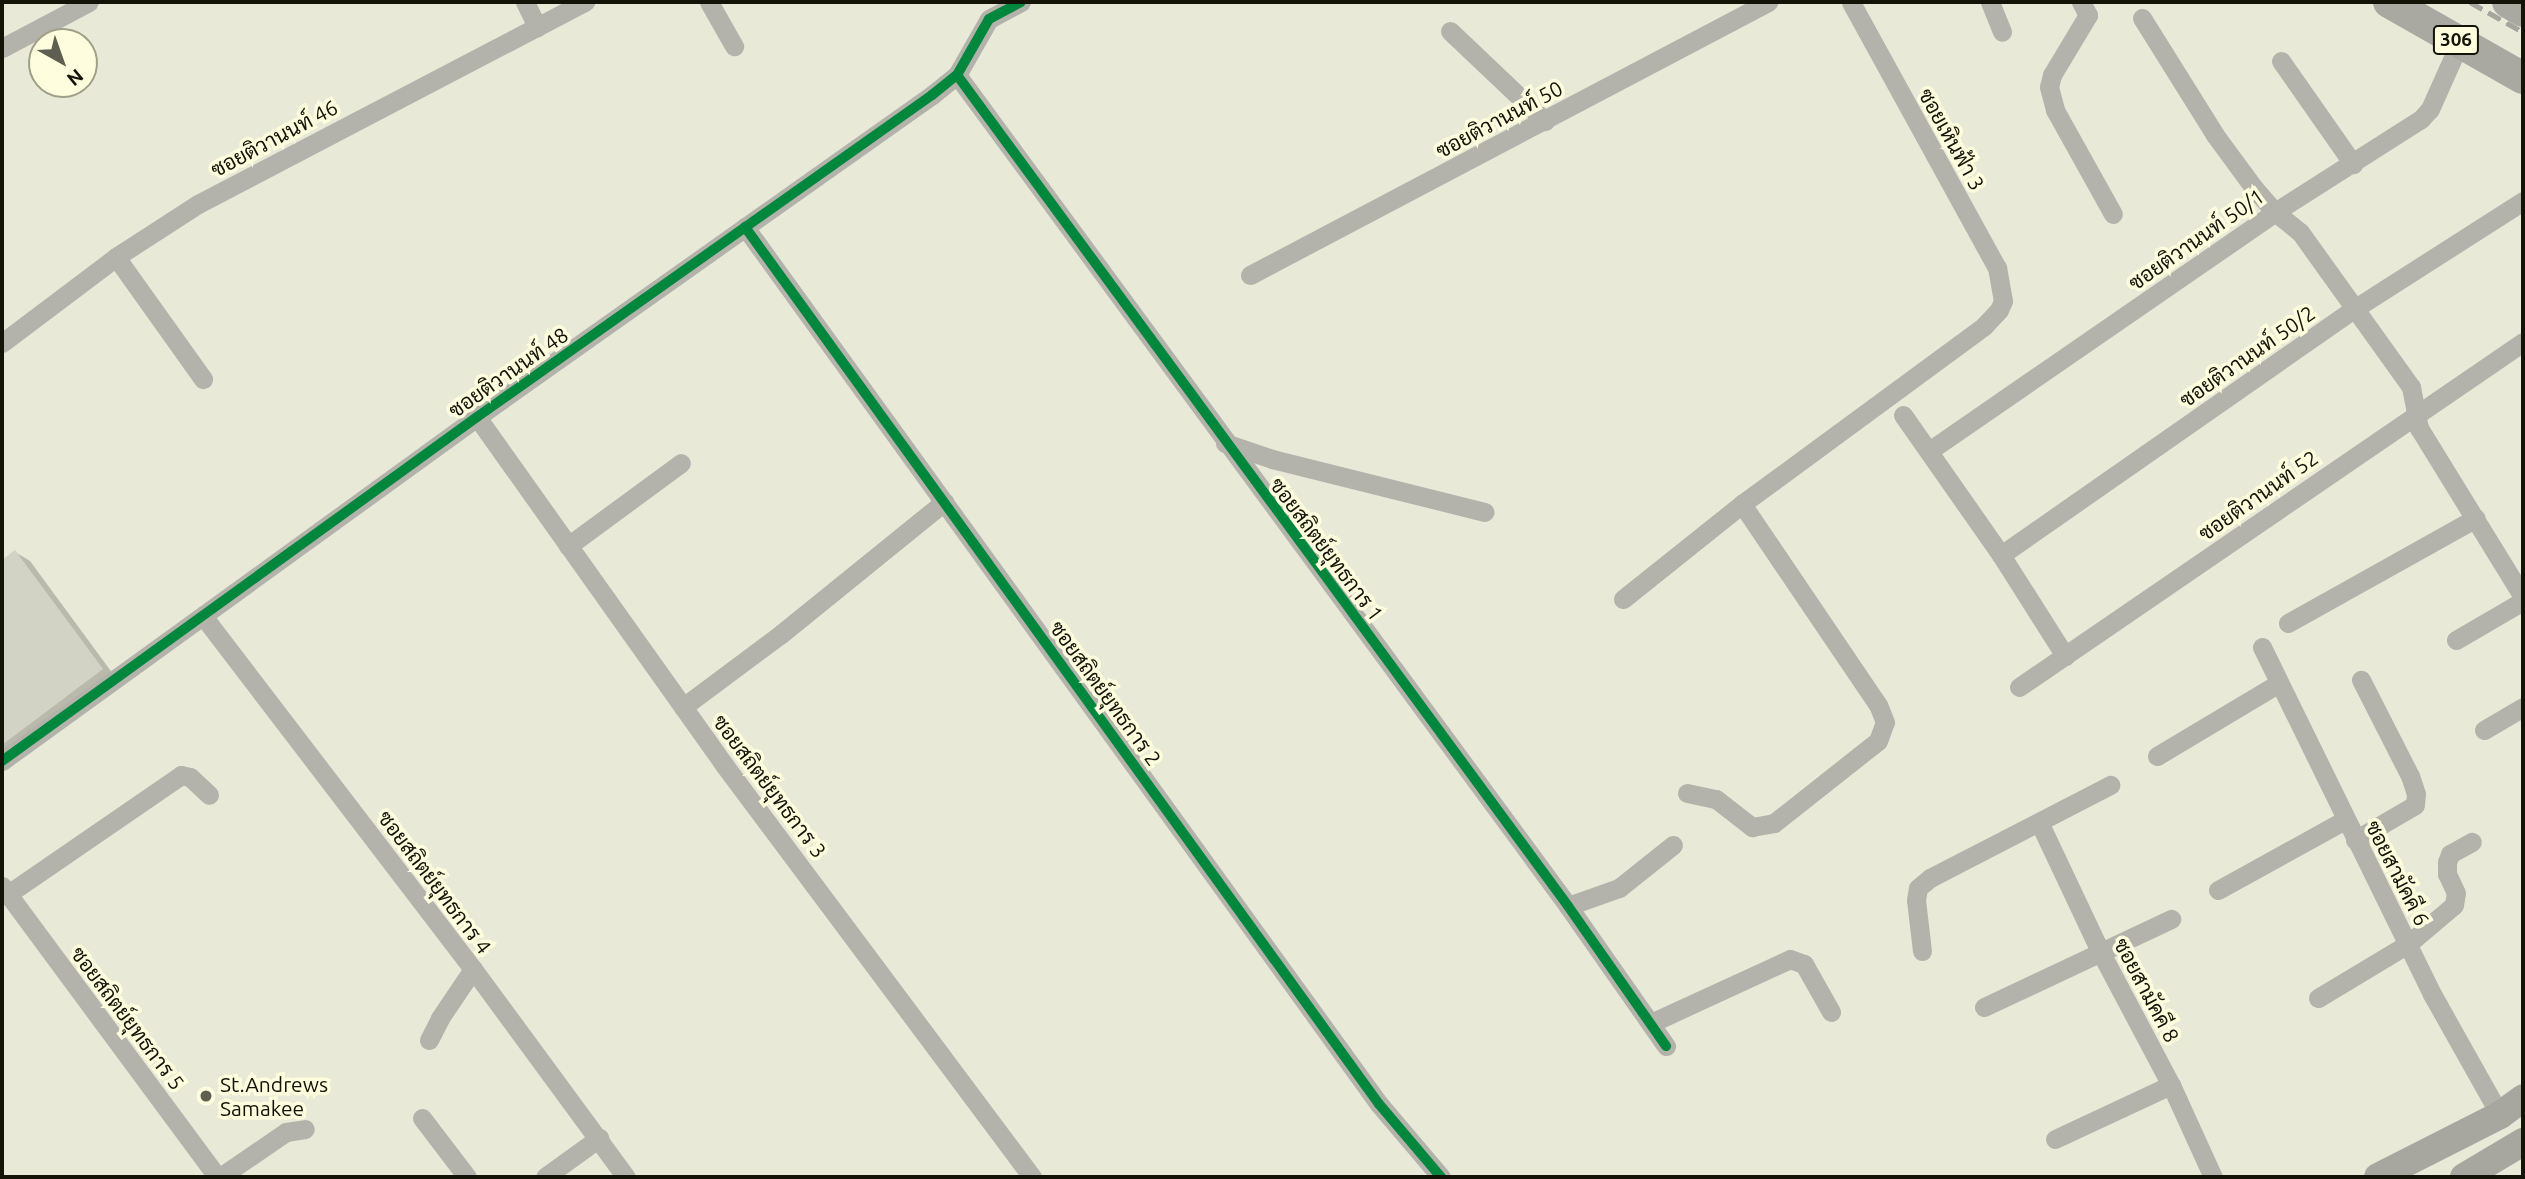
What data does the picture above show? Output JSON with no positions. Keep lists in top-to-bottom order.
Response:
{
  "streets": {
    "main road": ["306"],
    "street": [
      "ซอยติวานนท์ 50",
      "ซอยติวานนท์ 46",
      "ซอยเหินฟ้า 3",
      "ซอยติวานนท์ 50/1",
      "ซอยติวานนท์ 50/2",
      "ซอยติวานนท์ 48",
      "ซอยติวานนท์ 52",
      "ซอยสถิตย์ยุทธการ 1",
      "ซอยสถิตย์ยุทธการ 2",
      "ซอยสถิตย์ยุทธการ 3",
      "ซอยสามัคคี 6",
      "ซอยสถิตย์ยุทธการ 4",
      "ซอยสามัคคี 8",
      "ซอยสถิตย์ยุทธการ 5"
    ]
  },
  "crossings": [
    ["306", "ซอยติวานนท์ 50/1"],
    ["ซอยติวานนท์ 48", "ซอยสถิตย์ยุทธการ 1"],
    ["ซอยติวานนท์ 48", "ซอยสถิตย์ยุทธการ 2"],
    ["ซอยติวานนท์ 48", "ซอยสถิตย์ยุทธการ 3"],
    ["ซอยติวานนท์ 48", "ซอยสถิตย์ยุทธการ 4"]
  ],
  "places": ["St.Andrews Samakee"],
  "north": "bottom right"
}
